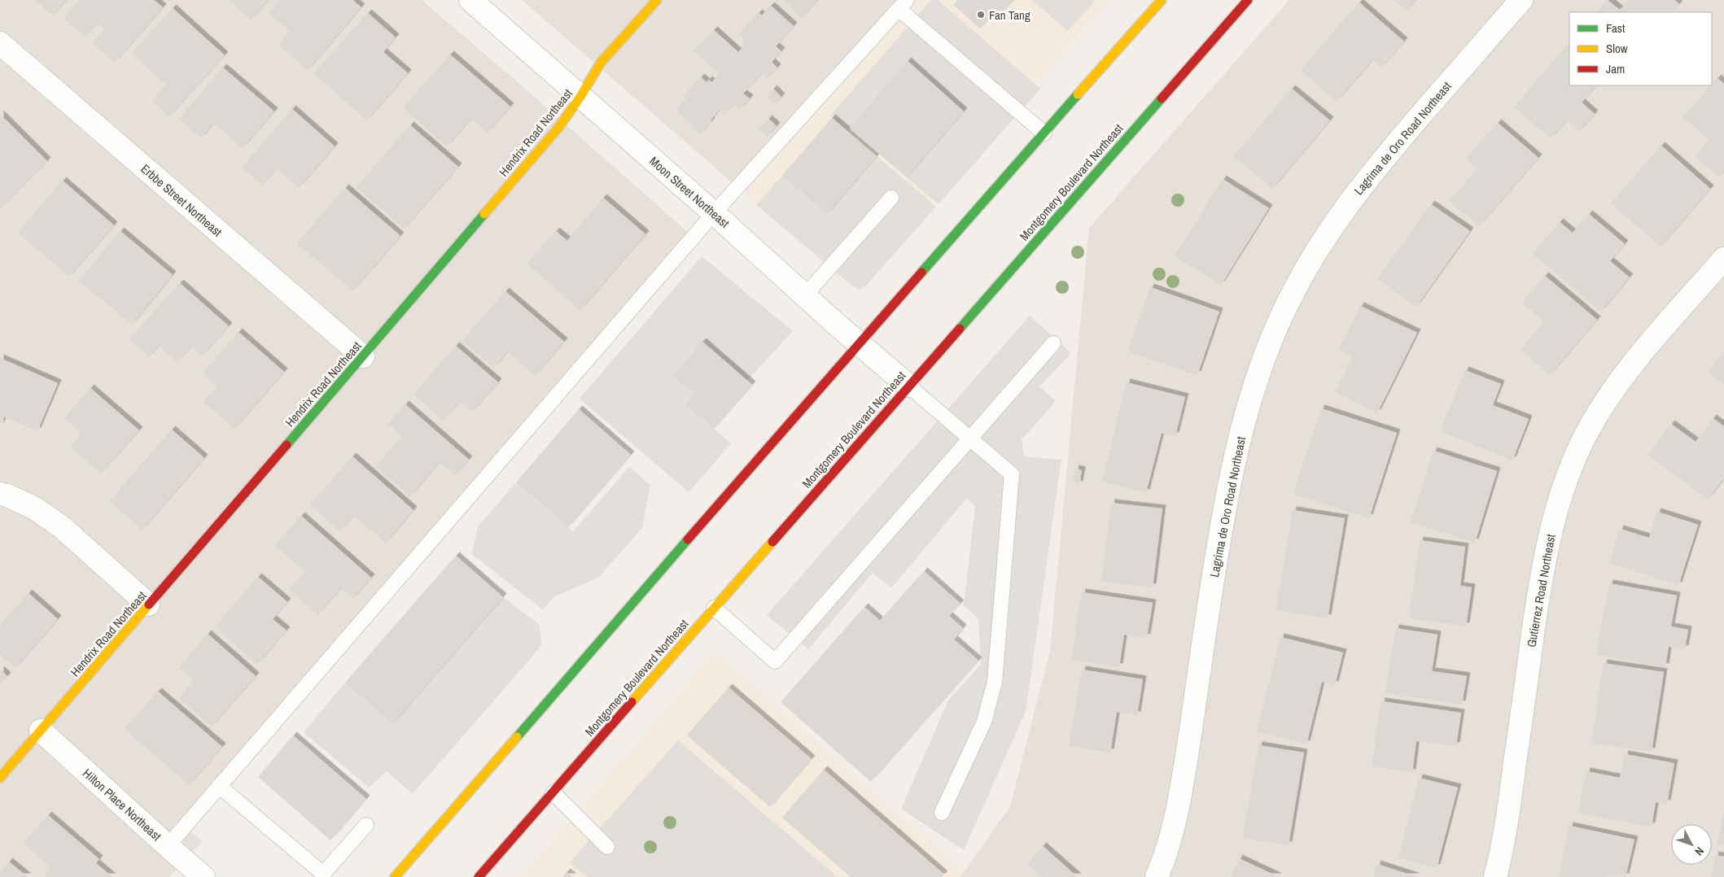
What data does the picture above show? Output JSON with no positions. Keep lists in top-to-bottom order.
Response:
{
  "streets": {
    "main road": ["Hendrix Road Northeast", "Montgomery Boulevard Northeast"],
    "street": [
      "Lagrima de Oro Road Northeast",
      "Moon Street Northeast",
      "Erbbe Street Northeast",
      "Gutierrez Road Northeast",
      "Hilton Place Northeast"
    ]
  },
  "crossings": [
    ["Hendrix Road Northeast", "Moon Street Northeast"],
    ["Hendrix Road Northeast", "Erbbe Street Northeast"],
    ["Hendrix Road Northeast", "Hilton Place Northeast"],
    ["Montgomery Boulevard Northeast", "Moon Street Northeast"]
  ],
  "places": ["Fan Tang"],
  "legend": ["Fast", "Slow", "Jam"],
  "north": "bottom right"
}
